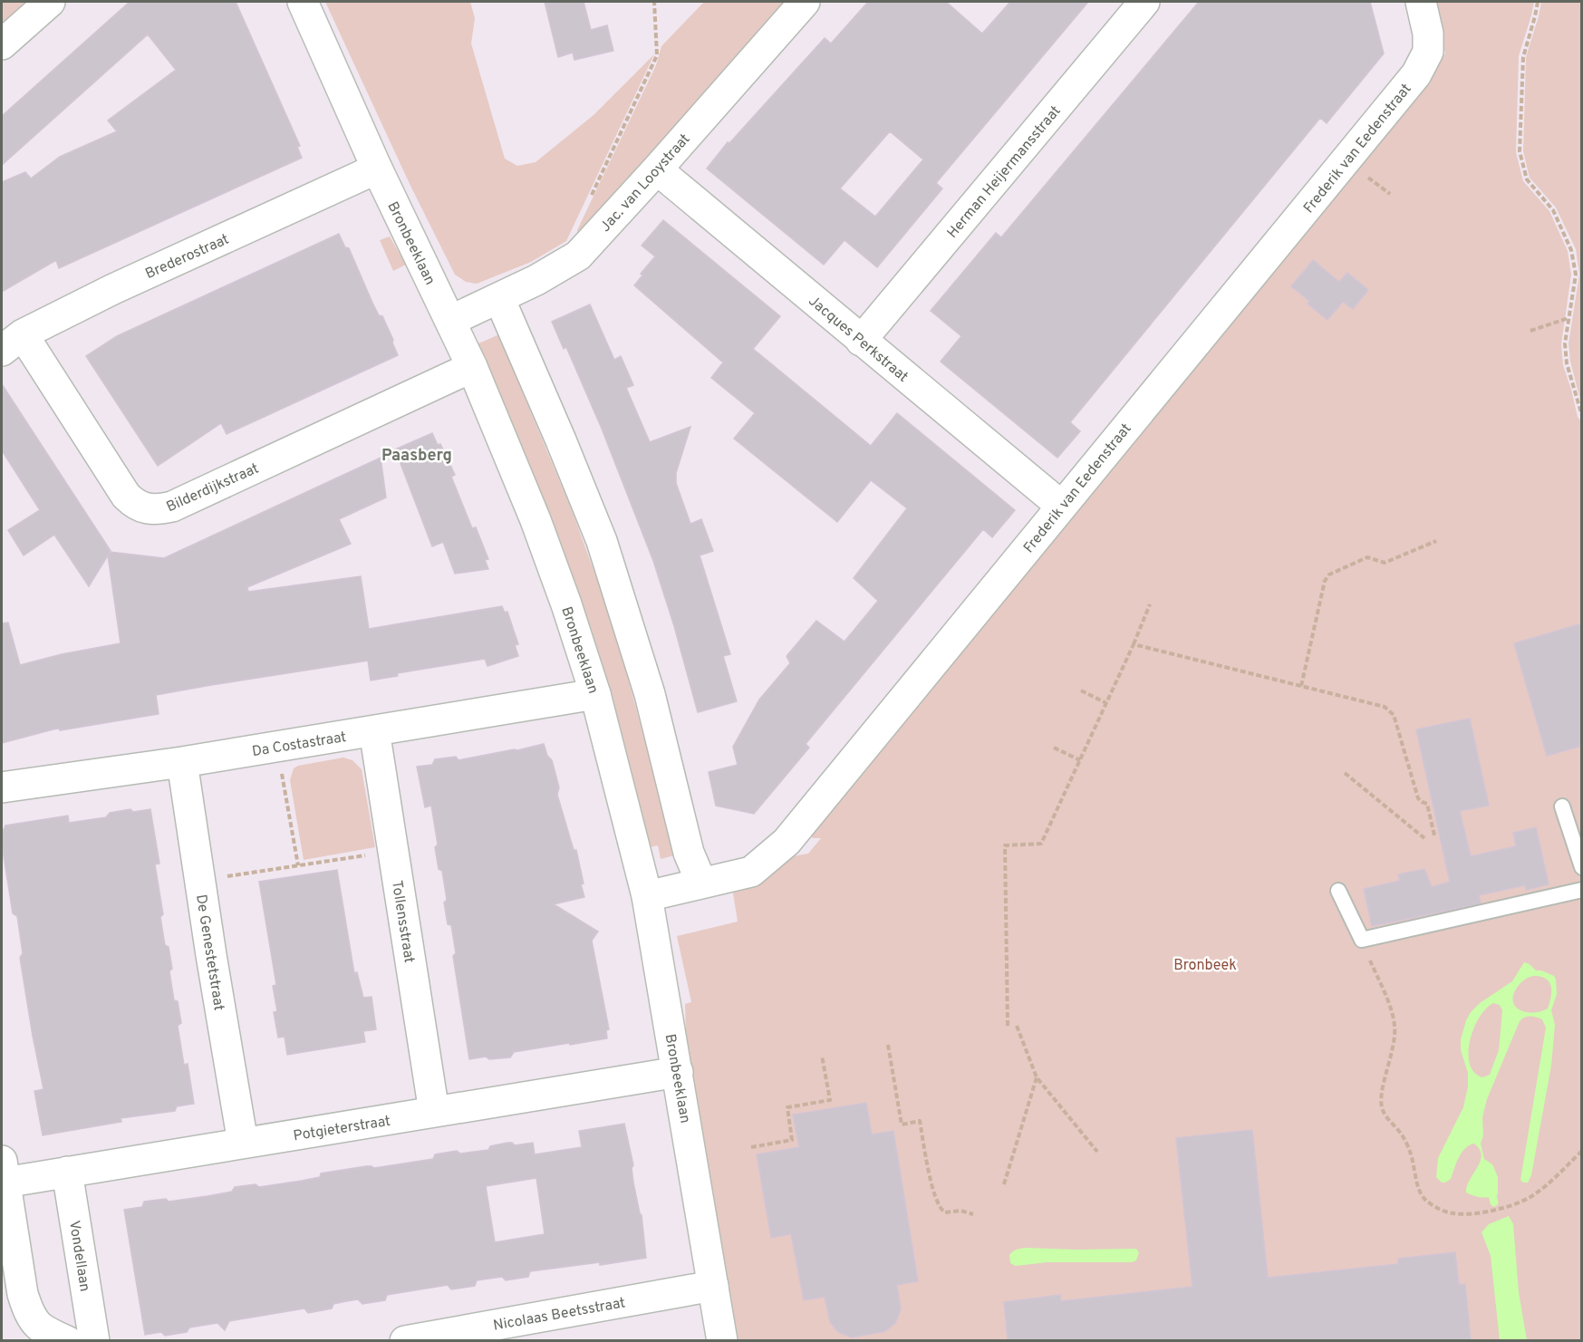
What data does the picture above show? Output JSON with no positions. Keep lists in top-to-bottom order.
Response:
{
  "streets": {
    "street": [
      "Frederik van Eedenstraat",
      "Herman Heijermansstraat",
      "Jac. van Looystraat",
      "Bronbeeklaan",
      "Brederostraat",
      "Jacques Perkstraat",
      "Bilderdijkstraat",
      "Da Costastraat",
      "Tollensstraat",
      "De Genestetstraat",
      "Potgieterstraat",
      "Vondellaan",
      "Nicolaas Beetsstraat"
    ]
  },
  "crossings": [
    ["Frederik van Eedenstraat", "Bronbeeklaan"],
    ["Frederik van Eedenstraat", "Jacques Perkstraat"],
    ["Herman Heijermansstraat", "Jacques Perkstraat"],
    ["Jac. van Looystraat", "Bronbeeklaan"],
    ["Jac. van Looystraat", "Jacques Perkstraat"],
    ["Bronbeeklaan", "Brederostraat"],
    ["Bronbeeklaan", "Bilderdijkstraat"],
    ["Bronbeeklaan", "Da Costastraat"],
    ["Bronbeeklaan", "Potgieterstraat"],
    ["Bronbeeklaan", "Nicolaas Beetsstraat"],
    ["Brederostraat", "Bilderdijkstraat"],
    ["Da Costastraat", "Tollensstraat"],
    ["Da Costastraat", "De Genestetstraat"],
    ["Tollensstraat", "Potgieterstraat"],
    ["De Genestetstraat", "Potgieterstraat"],
    ["Potgieterstraat", "Vondellaan"]
  ],
  "districts": ["Paasberg"],
  "parks": ["Bronbeek"]
}
